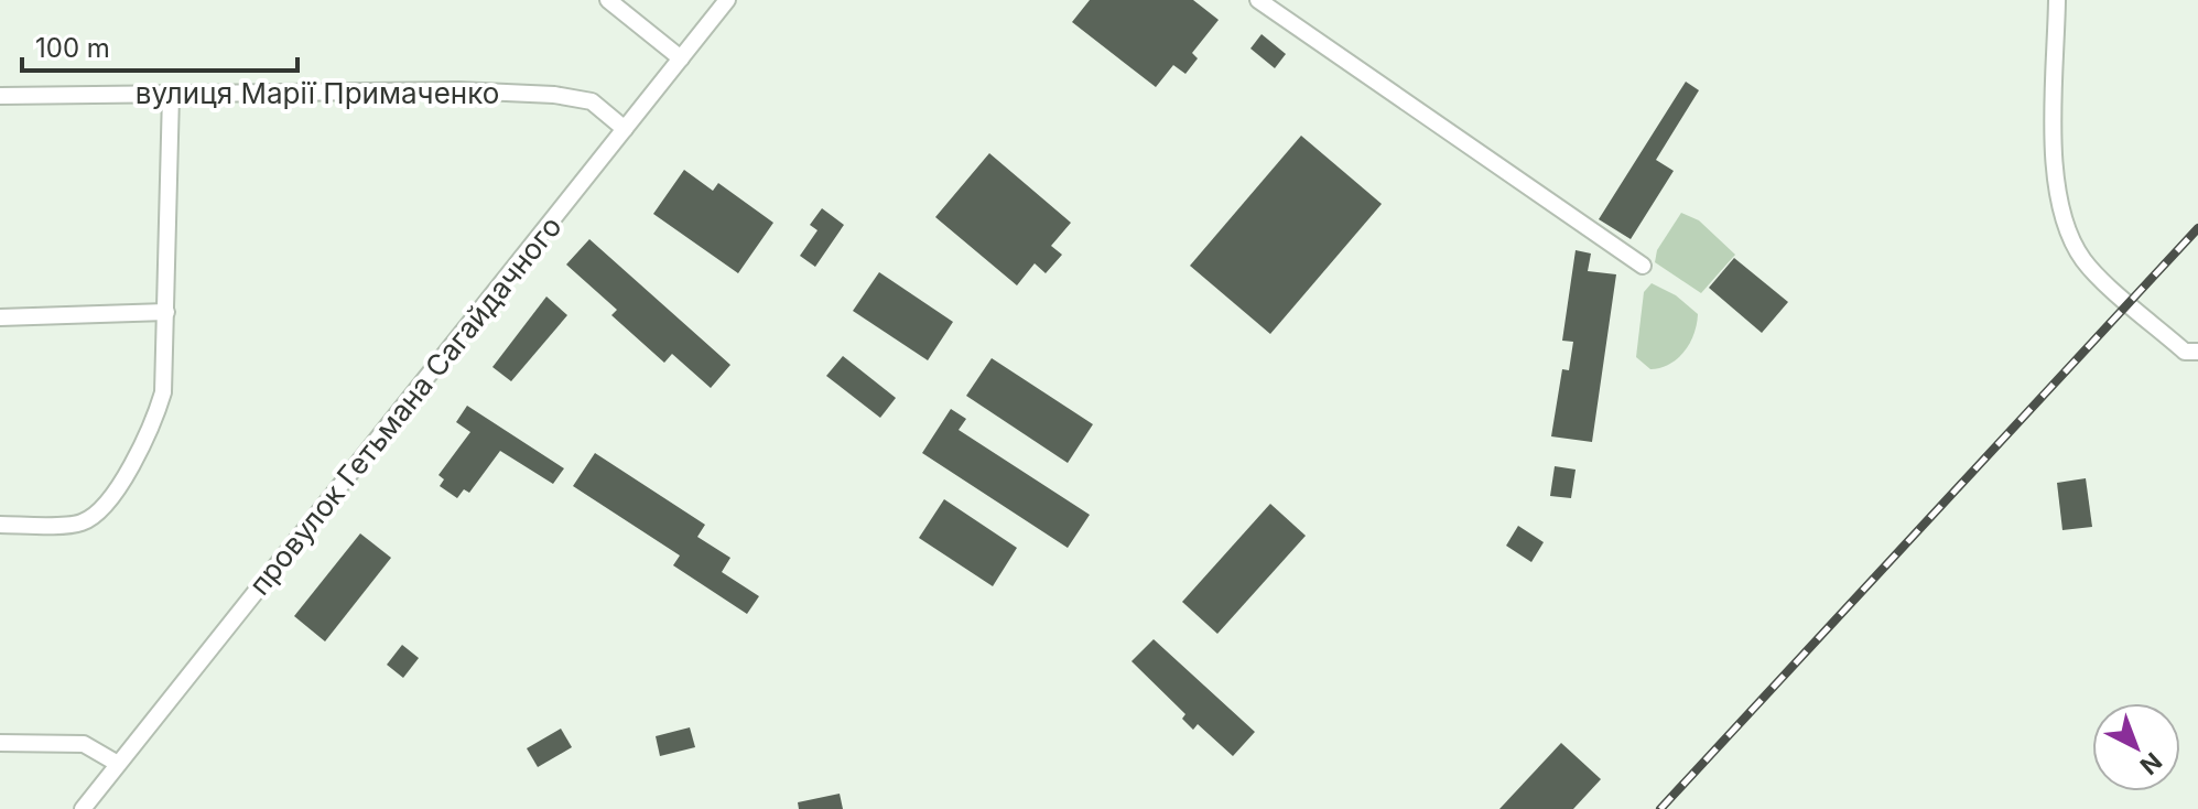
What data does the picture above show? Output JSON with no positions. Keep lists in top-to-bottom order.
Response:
{
  "streets": {
    "street": ["вулиця Марії Примаченко", "провулок Гетьмана Сагайдачного"]
  },
  "crossings": [
    ["вулиця Марії Примаченко", "провулок Гетьмана Сагайдачного"]
  ],
  "scale_bar": "100 m",
  "north": "bottom right"
}
